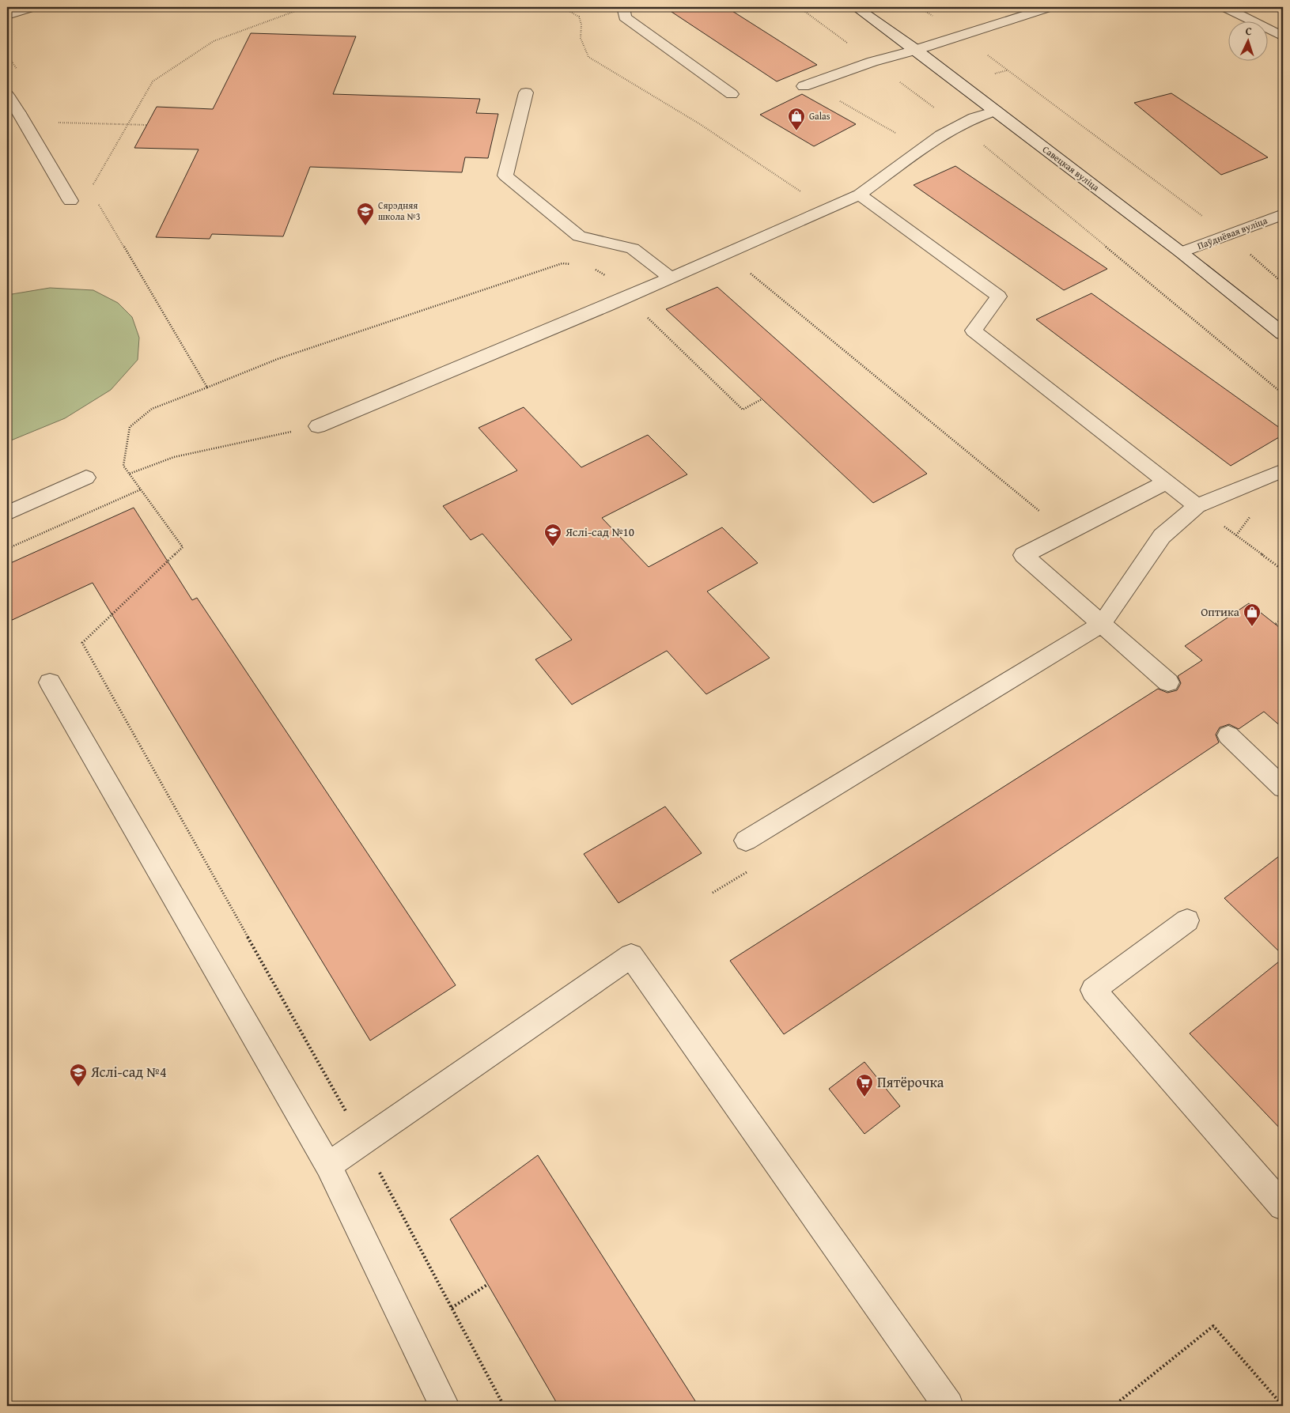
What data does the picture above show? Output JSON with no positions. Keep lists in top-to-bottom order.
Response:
{
  "streets": {
    "street": ["Савецкая вуліца", "Паўднёвая вуліца"]
  },
  "crossings": [
    ["Савецкая вуліца", "Паўднёвая вуліца"]
  ],
  "places": {
    "shop": ["Galas", "Оптика"],
    "school or university": ["Сярэдняя школа №3", "Яслі-сад №10", "Яслі-сад №4"],
    "supermarket": ["Пятёрочка"]
  },
  "north": "top"
}
